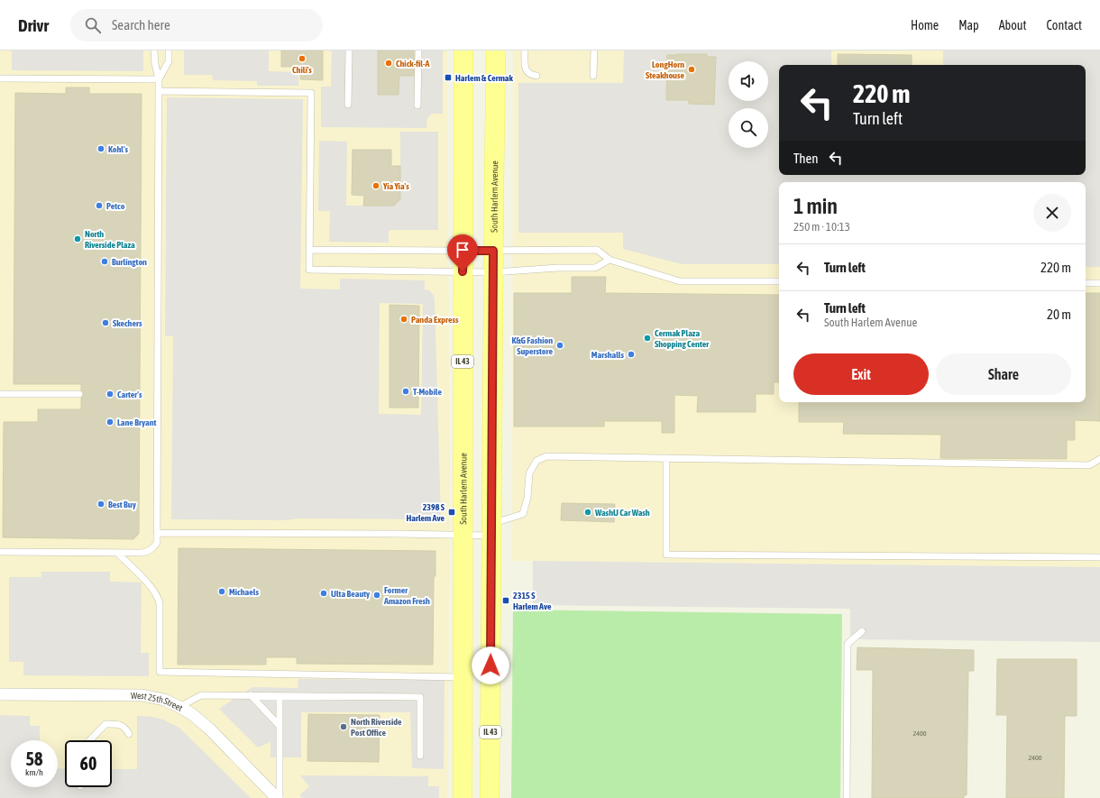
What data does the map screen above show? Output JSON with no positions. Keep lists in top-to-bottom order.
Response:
{
  "streets": {
    "main road": ["South Harlem Avenue", "IL 43"],
    "street": ["West 25th Street"]
  },
  "places": {
    "other": [
      "Chili's",
      "Chick-fil-A",
      "LongHorn Steakhouse",
      "Kohl's",
      "Yia Yia's",
      "Petco",
      "North Riverside Plaza",
      "Burlington",
      "Panda Express",
      "Skechers",
      "Cermak Plaza Shopping Center",
      "K&G Fashion Superstore",
      "Marshalls",
      "T-Mobile",
      "Carter's",
      "Lane Bryant",
      "Best Buy",
      "WashU Car Wash",
      "Michaels",
      "Ulta Beauty",
      "Former Amazon Fresh",
      "North Riverside Post Office"
    ],
    "transit": ["Harlem & Cermak", "2398 S Harlem Ave", "2315 S Harlem Ave"]
  },
  "house_numbers": ["2400", "2400"],
  "page": {
    "header": "Drivr",
    "search": "Search here",
    "nav": [
      "Home",
      "Map",
      "About",
      "Contact"
    ],
    "turn": ["220 m", "Turn left"],
    "then": "Then",
    "heading": ["1 min", "250 m · 10:13"],
    "list": [
      {
        "name": "Turn left",
        "value": "220 m"
      },
      {
        "name": "Turn left",
        "note": "South Harlem Avenue",
        "value": "20 m"
      }
    ],
    "buttons": ["Exit", "Share"],
    "speed": "58 km/h",
    "limit": "60"
  }
}
